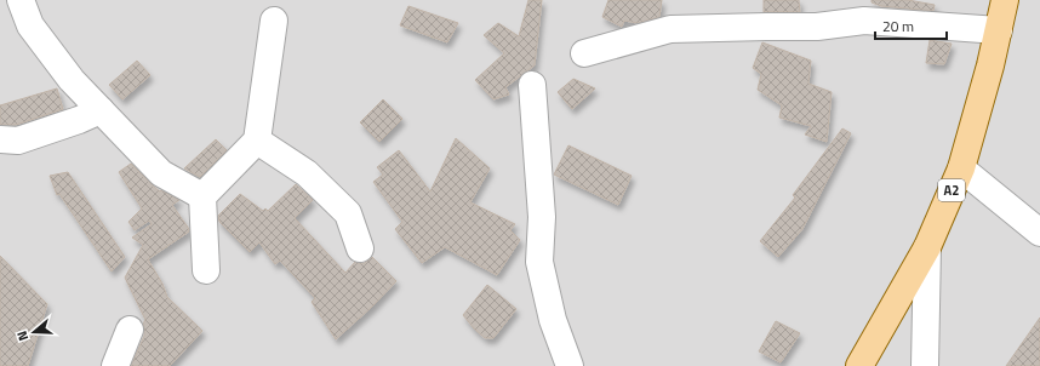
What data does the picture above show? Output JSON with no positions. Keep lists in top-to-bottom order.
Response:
{
  "streets": {
    "main road": ["A2"]
  },
  "scale_bar": "20 m",
  "north": "left"
}
